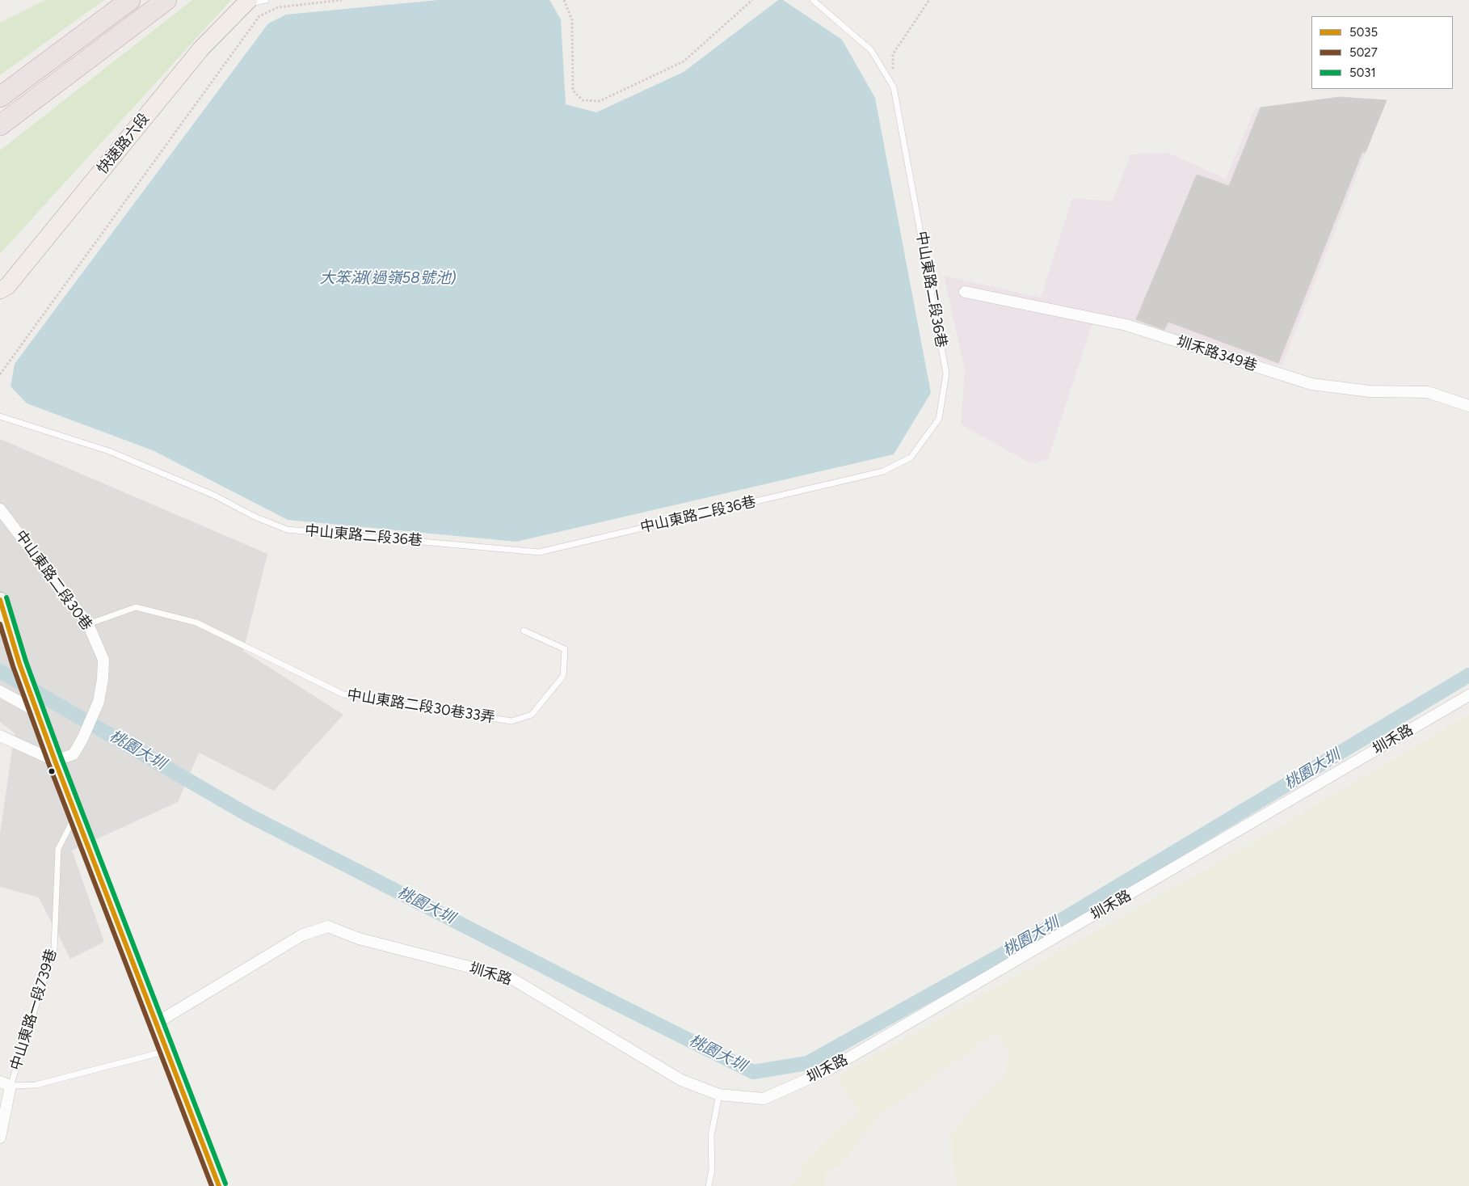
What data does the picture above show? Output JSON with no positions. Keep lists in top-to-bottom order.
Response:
{
  "streets": {
    "main road": ["快速路六段"],
    "street": ["圳禾路349巷", "中山東路二段30巷", "圳禾路"],
    "lane": ["中山東路二段36巷", "中山東路二段30巷33弄", "中山東路一段739巷"]
  },
  "crossings": [
    ["中山東路二段30巷", "中山東路二段30巷33弄"]
  ],
  "water": ["大笨湖(過嶺58號池)", "桃園大圳"],
  "lines": ["transit line 5031", "transit line 5035", "transit line 5027"],
  "legend": ["5035", "5027", "5031"]
}
